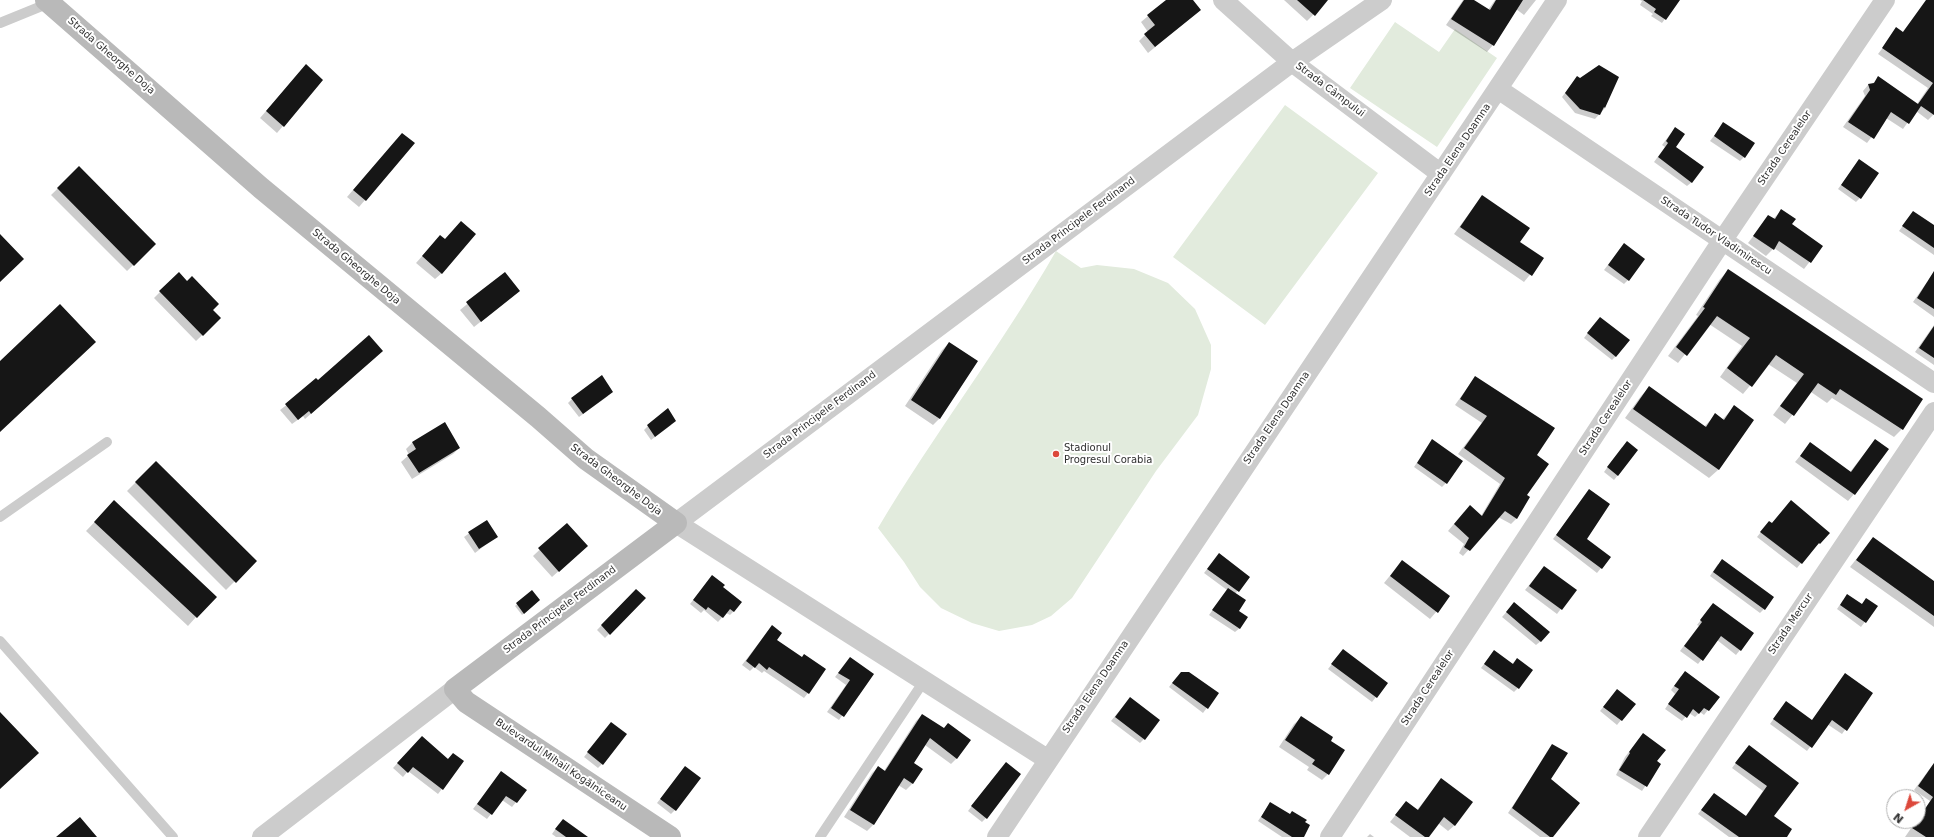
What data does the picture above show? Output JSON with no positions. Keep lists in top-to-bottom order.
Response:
{
  "streets": {
    "main road": ["Strada Gheorghe Doja", "Strada Principele Ferdinand", "Bulevardul Mihail Kogălniceanu"],
    "street": [
      "Strada Câmpului",
      "Strada Cerealelor",
      "Strada Elena Doamna",
      "Strada Tudor Vladimirescu",
      "Strada Mercur"
    ]
  },
  "crossings": [
    ["Strada Gheorghe Doja", "Strada Principele Ferdinand"],
    ["Strada Câmpului", "Strada Elena Doamna"],
    ["Strada Câmpului", "Strada Principele Ferdinand"],
    ["Strada Cerealelor", "Strada Tudor Vladimirescu"],
    ["Strada Elena Doamna", "Strada Tudor Vladimirescu"],
    ["Strada Principele Ferdinand", "Bulevardul Mihail Kogălniceanu"]
  ],
  "places": ["Stadionul Progresul Corabia"],
  "north": "bottom left"
}
